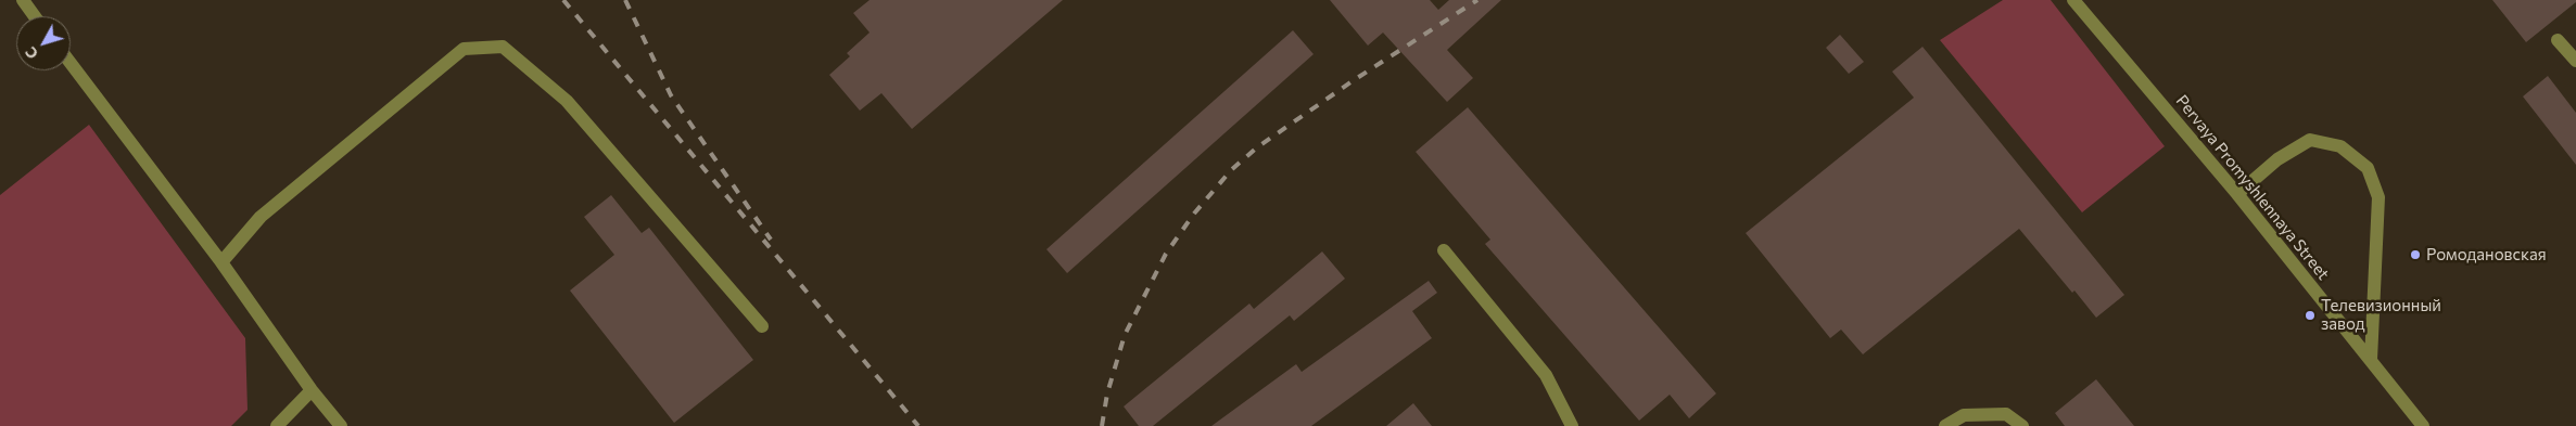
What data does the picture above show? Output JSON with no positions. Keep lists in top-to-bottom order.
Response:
{
  "streets": {
    "street": ["Pervaya Promyshlennaya Street"]
  },
  "places": ["Ромодановская", "Телевизионный завод"],
  "north": "bottom left"
}
